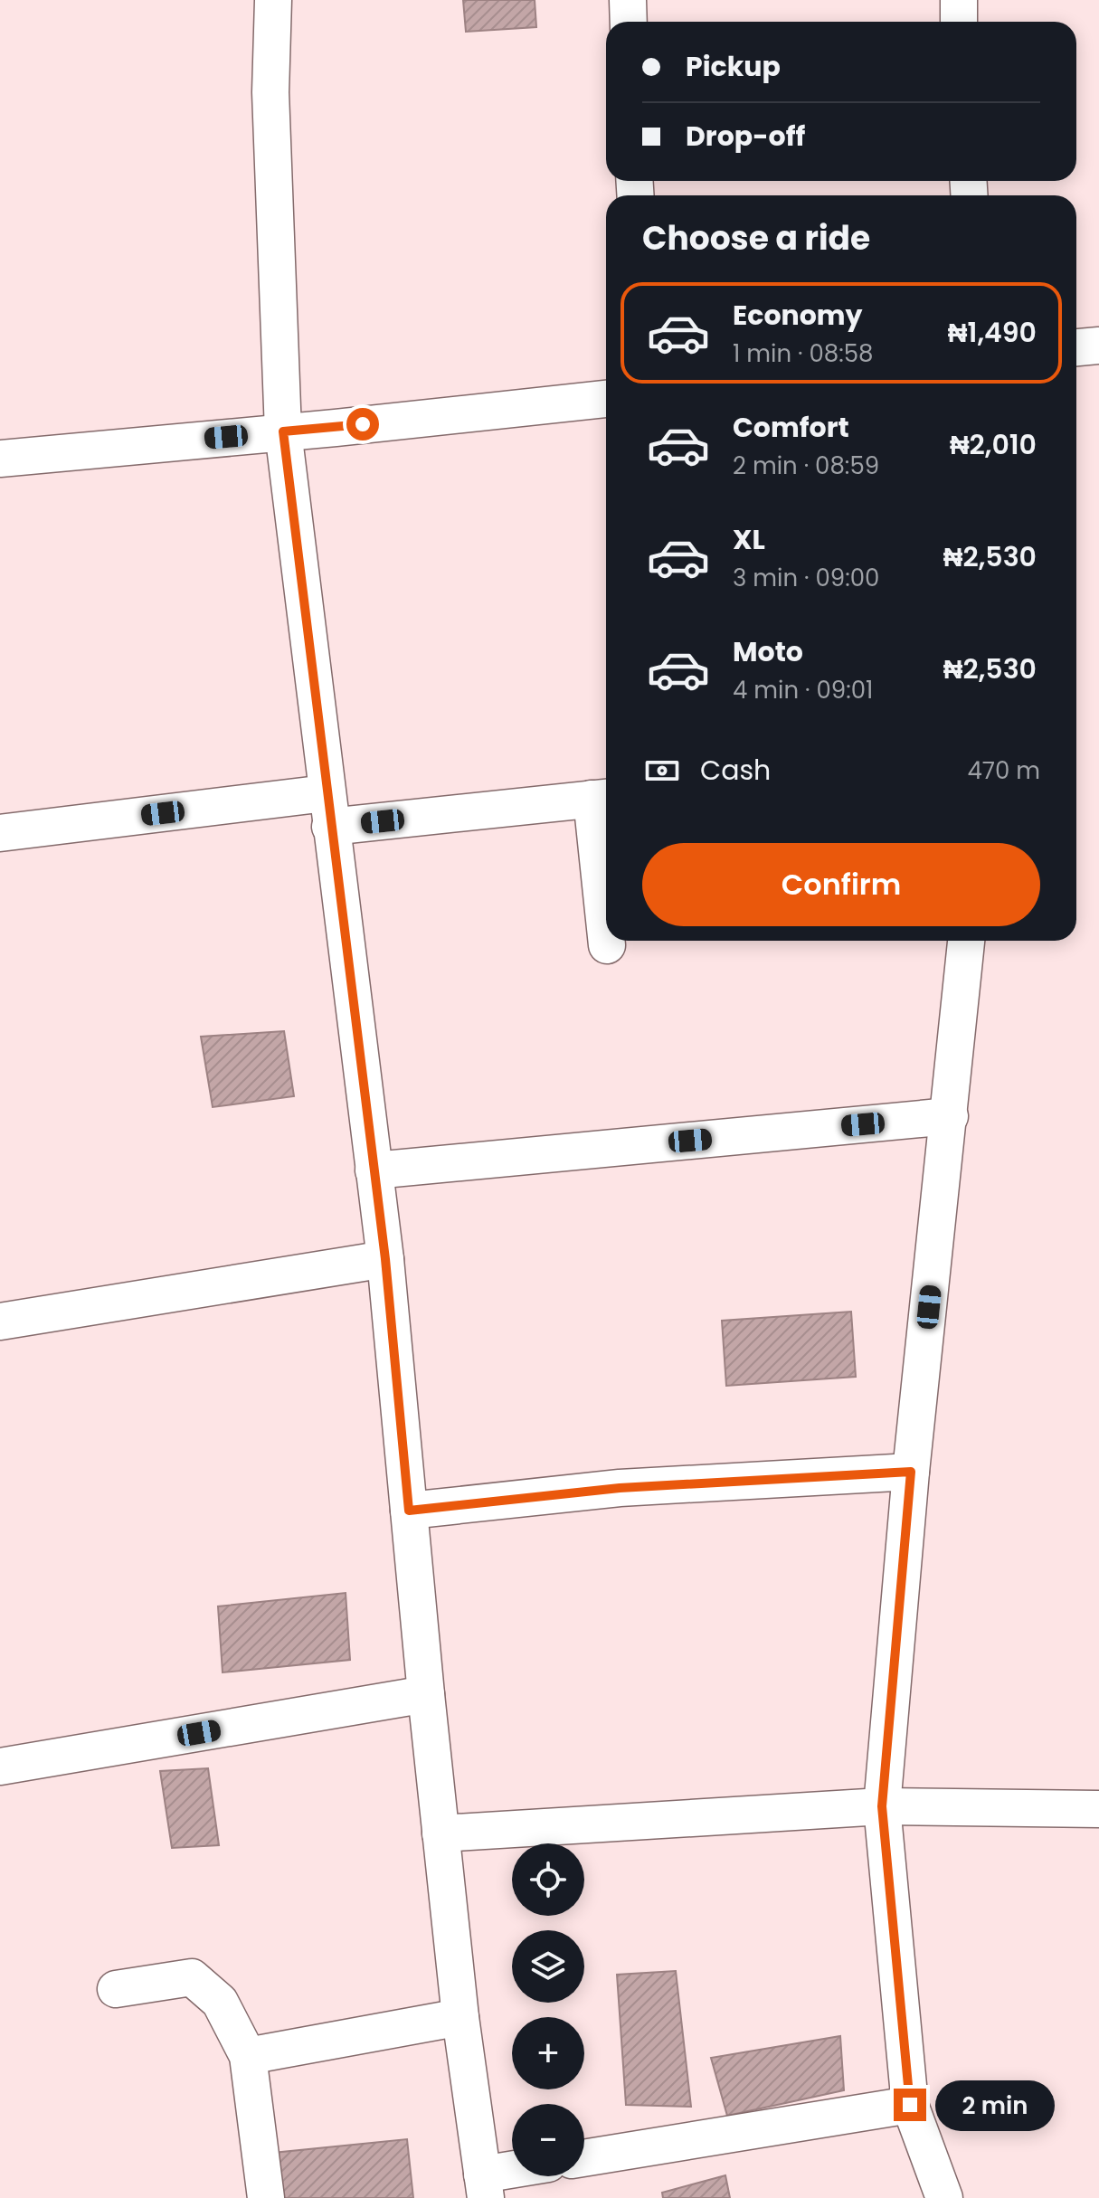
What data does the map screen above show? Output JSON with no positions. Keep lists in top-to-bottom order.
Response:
{
  "page": {
    "banner": ["Pickup", "Drop-off"],
    "heading": "Choose a ride",
    "list": [
      {
        "name": "Economy",
        "note": "1 min · 08:58",
        "value": "₦1,490"
      },
      {
        "name": "Comfort",
        "note": "2 min · 08:59",
        "value": "₦2,010"
      },
      {
        "name": "XL",
        "note": "3 min · 09:00",
        "value": "₦2,530"
      },
      {
        "name": "Moto",
        "note": "4 min · 09:01",
        "value": "₦2,530"
      }
    ],
    "pay": ["Cash", "470 m"],
    "buttons": "Confirm",
    "map_buttons": ["+", "−"],
    "bubble": "2 min"
  }
}
